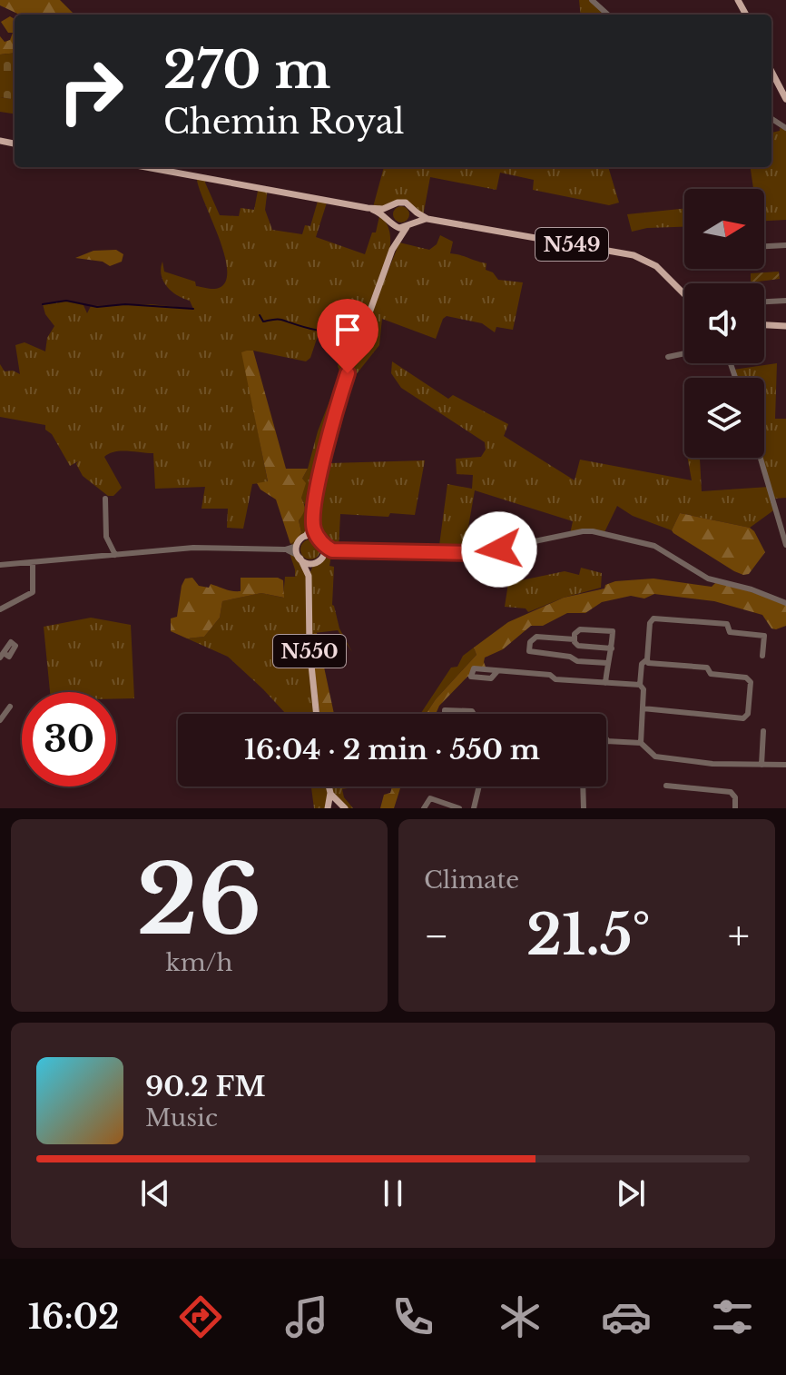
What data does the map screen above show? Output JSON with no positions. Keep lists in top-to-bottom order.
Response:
{
  "streets": {
    "main road": ["N549", "N550"]
  },
  "north": "right",
  "page": {
    "turn": ["270 m", "Chemin Royal"],
    "limit": "30",
    "trip": "16:04 · 2 min · 550 m",
    "tile": [
      ["26", "km/h"],
      "Climate"
    ],
    "heat": ["−", "21.5°", "+"],
    "song": ["90.2 FM", "Music"],
    "tabs": "16:02"
  }
}
